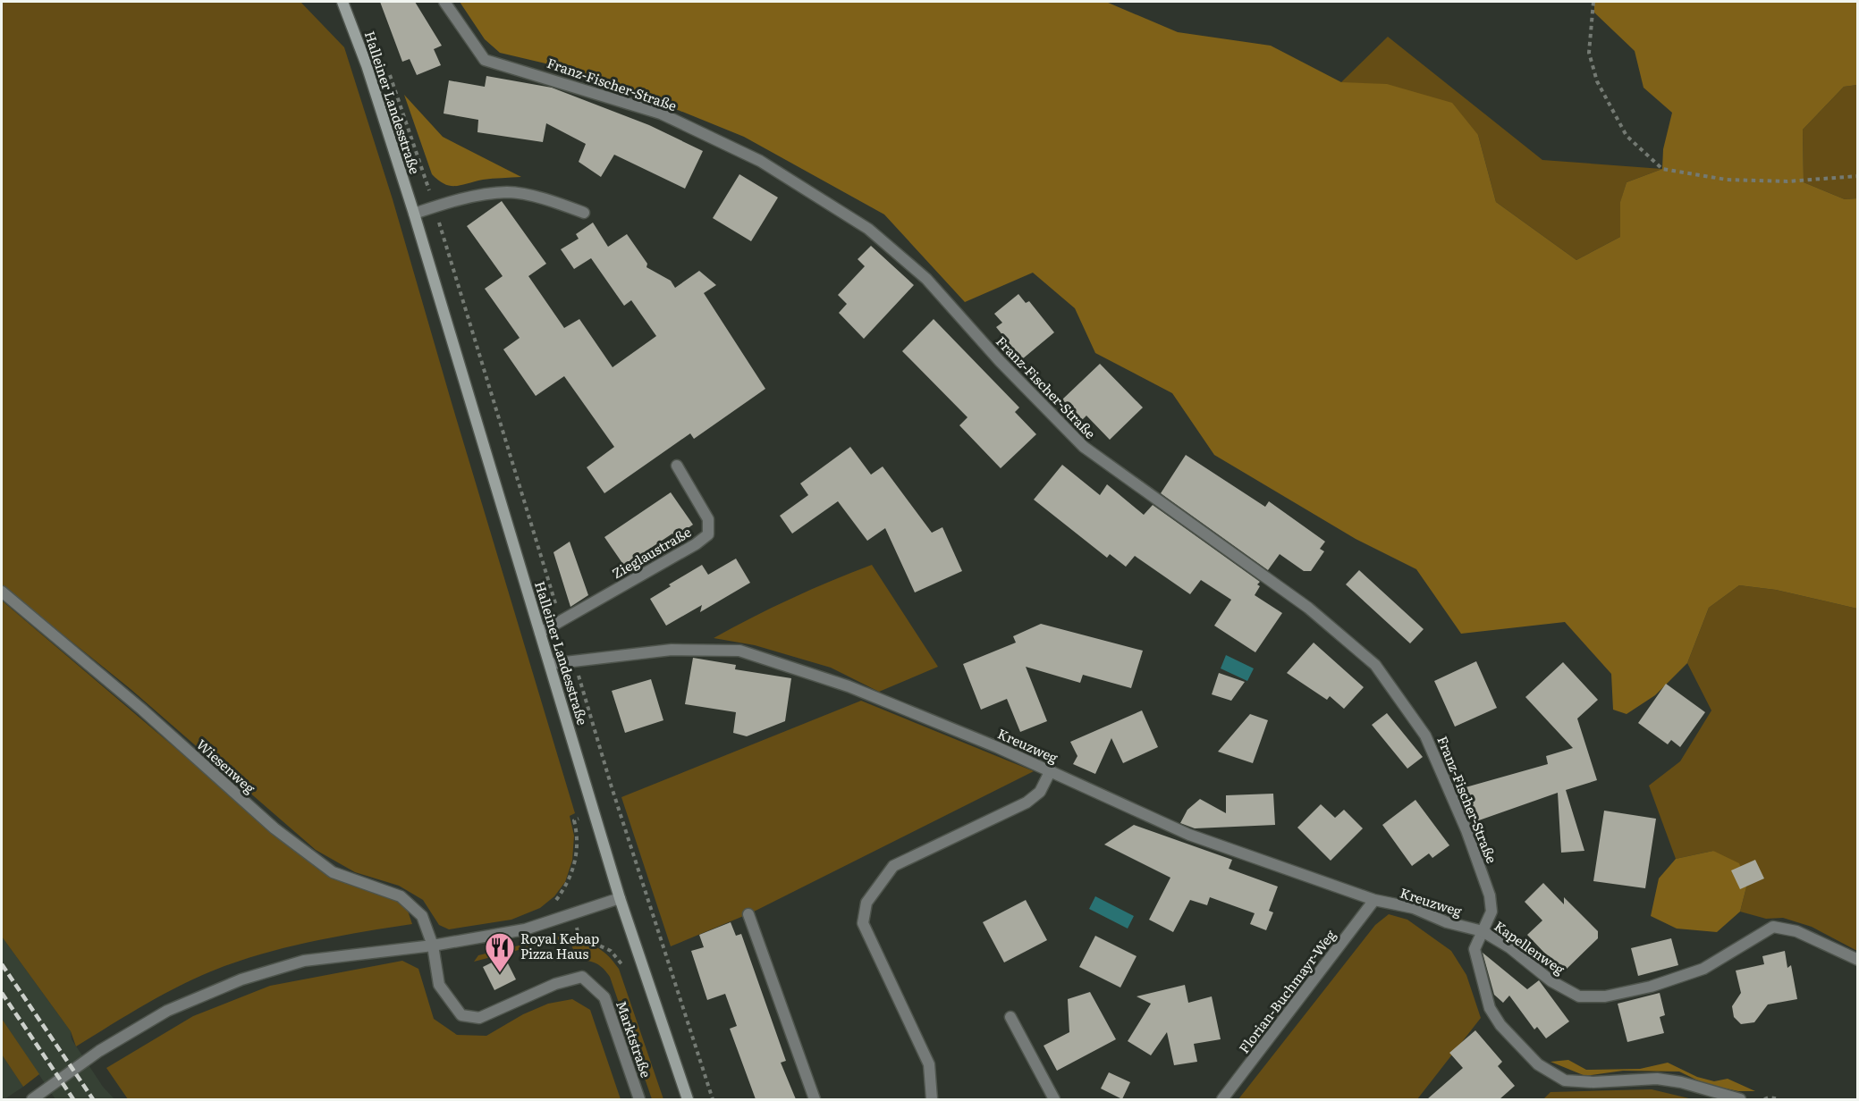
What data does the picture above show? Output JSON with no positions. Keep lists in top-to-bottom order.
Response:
{
  "streets": {
    "main road": ["Halleiner Landesstraße"],
    "street": [
      "Franz-Fischer-Straße",
      "Zieglaustraße",
      "Kreuzweg",
      "Wiesenweg",
      "Kapellenweg",
      "Florian-Buchmayr-Weg",
      "Marktstraße"
    ]
  },
  "crossings": [
    ["Franz-Fischer-Straße", "Kreuzweg"],
    ["Franz-Fischer-Straße", "Kapellenweg"],
    ["Halleiner Landesstraße", "Zieglaustraße"],
    ["Halleiner Landesstraße", "Kreuzweg"],
    ["Kreuzweg", "Kapellenweg"],
    ["Kreuzweg", "Florian-Buchmayr-Weg"],
    ["Wiesenweg", "Marktstraße"]
  ],
  "places": {
    "restaurant": ["Royal Kebap Pizza Haus"]
  }
}
